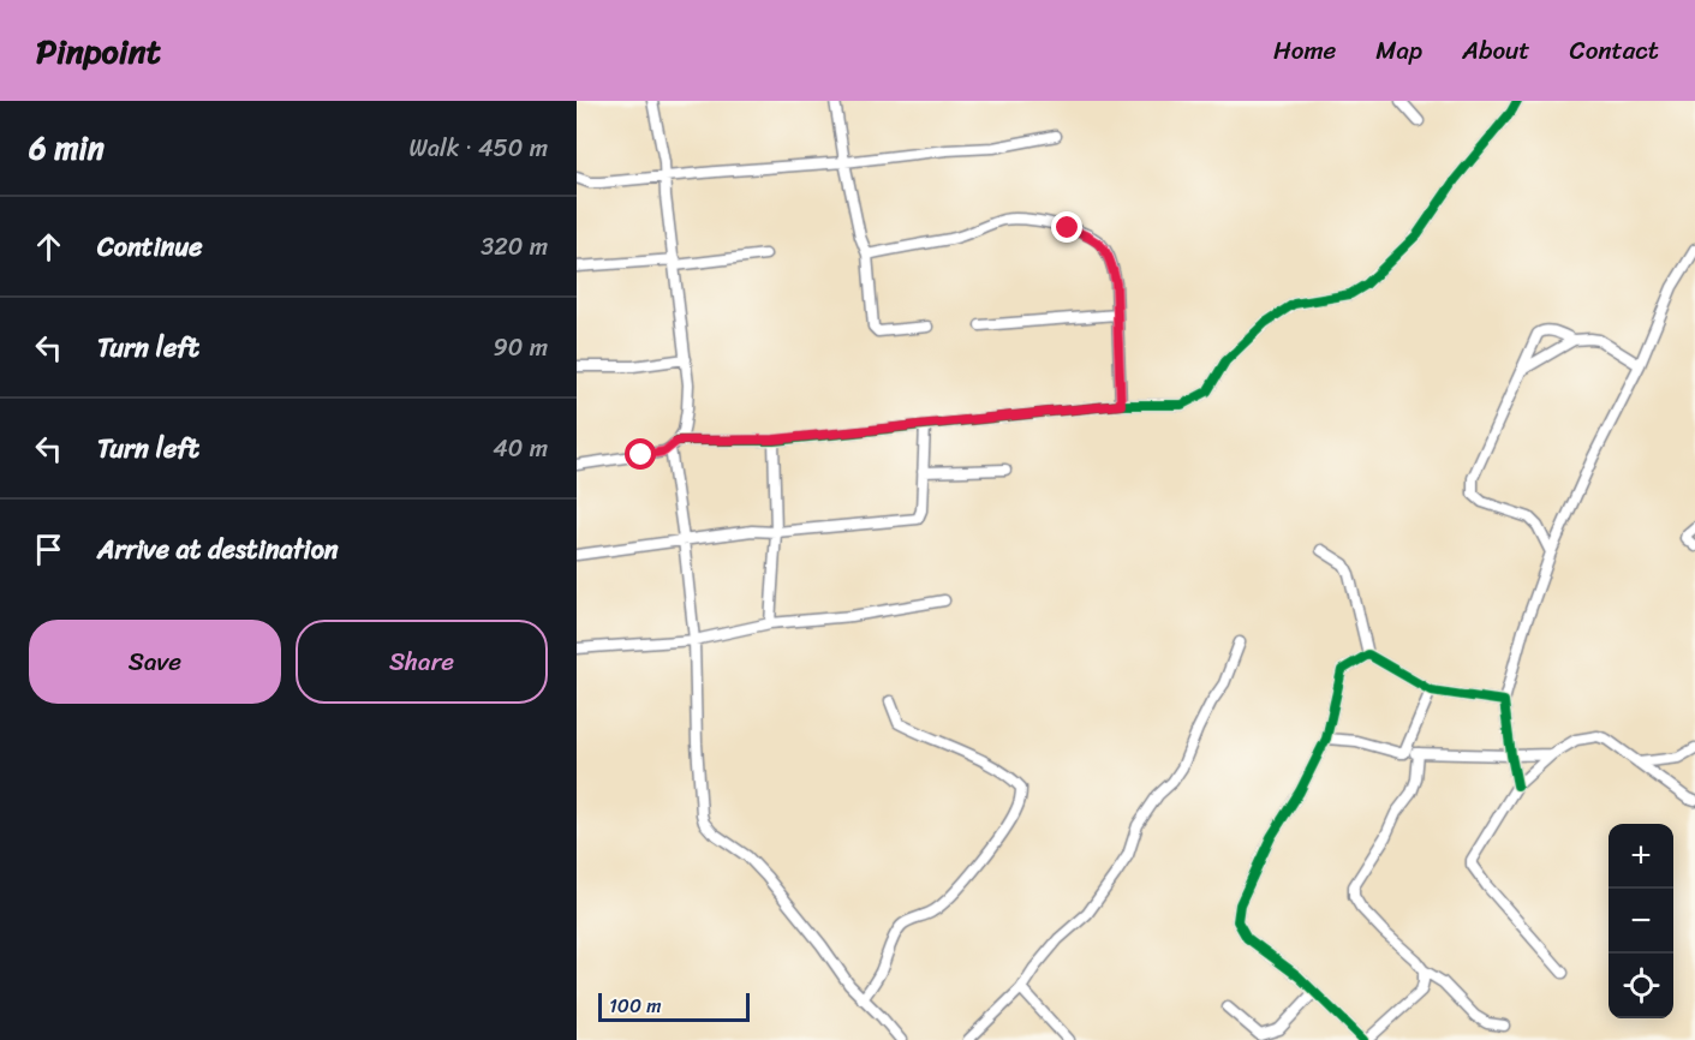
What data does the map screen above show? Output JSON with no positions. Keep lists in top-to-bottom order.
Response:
{
  "scale_bar": "100 m",
  "page": {
    "header": "Pinpoint",
    "nav": [
      "Home",
      "Map",
      "About",
      "Contact"
    ],
    "heading": ["6 min", "Walk · 450 m"],
    "list": [
      ["Continue", "320 m"],
      ["Turn left", "90 m"],
      ["Turn left", "40 m"],
      "Arrive at destination"
    ],
    "buttons": ["Save", "Share"],
    "map_buttons": ["+", "−"],
    "scale": "100 m"
  }
}
